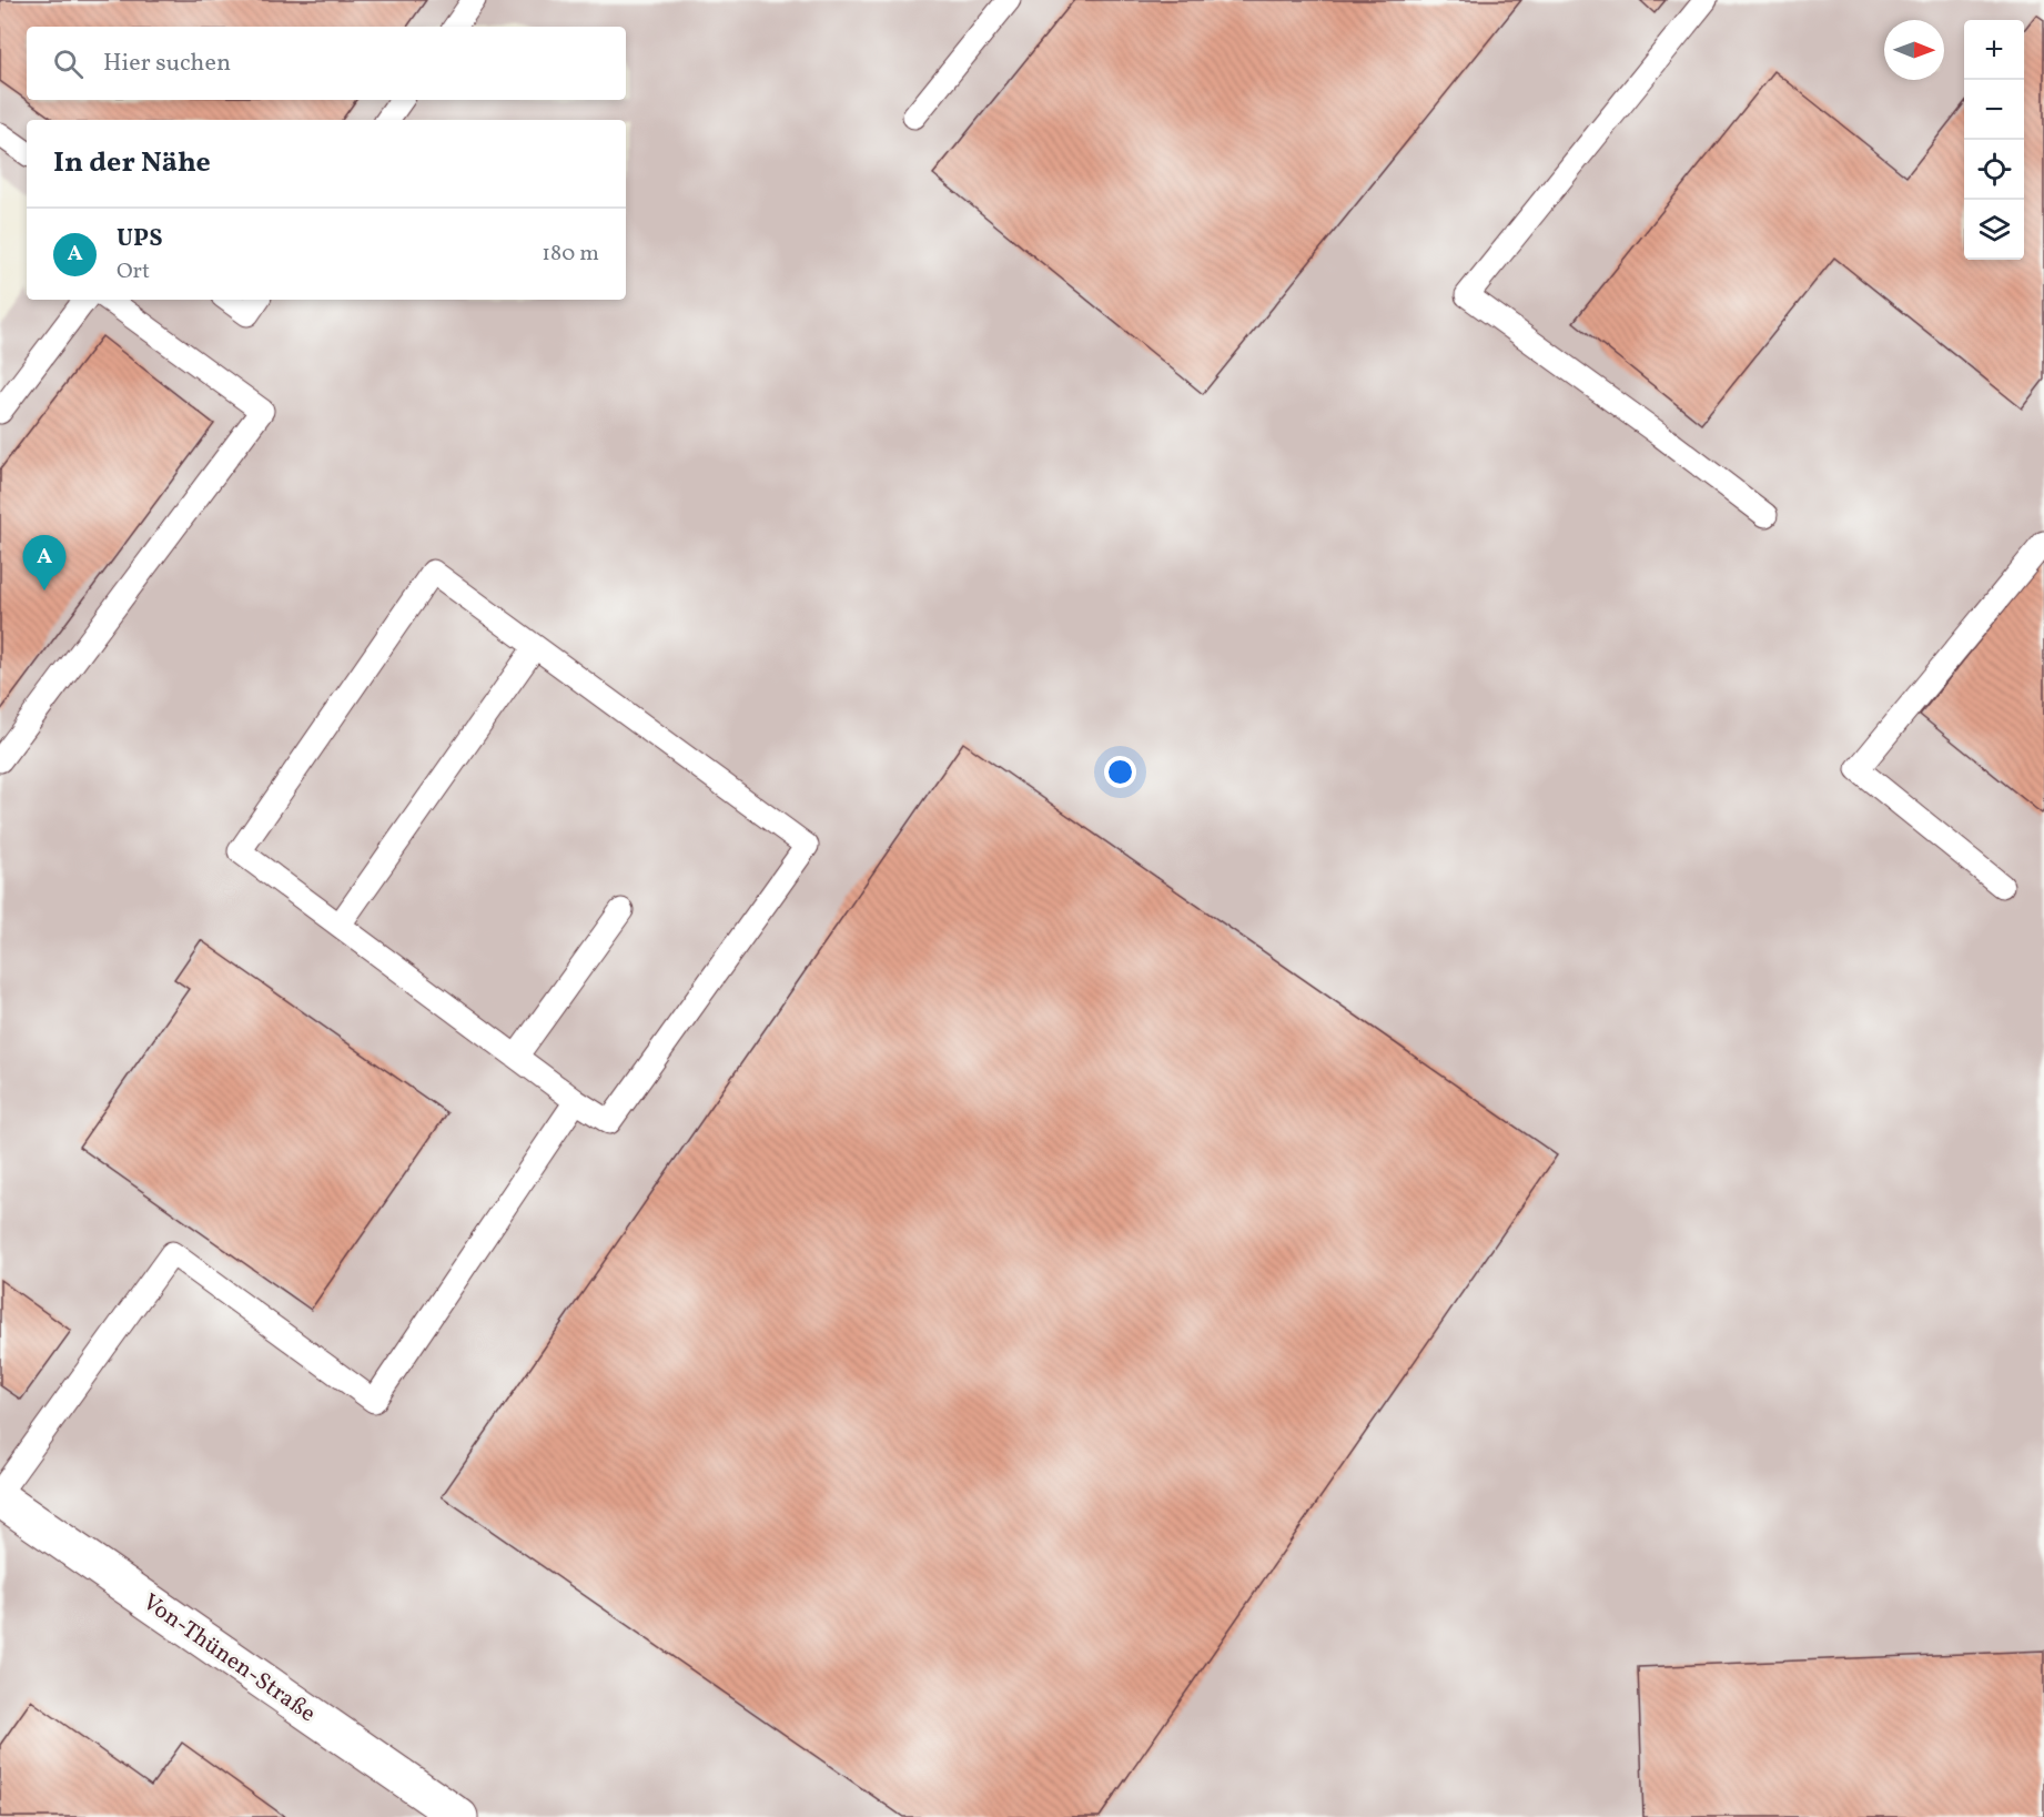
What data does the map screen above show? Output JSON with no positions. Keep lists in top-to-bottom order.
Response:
{
  "streets": {
    "street": ["Von-Thünen-Straße"]
  },
  "north": "right",
  "page": {
    "map_buttons": ["+", "−"],
    "search": "Hier suchen",
    "heading": "In der Nähe",
    "list": [
      {
        "mark": "A",
        "name": "UPS",
        "note": "Ort",
        "value": "180 m"
      }
    ],
    "pins": "A"
  }
}
